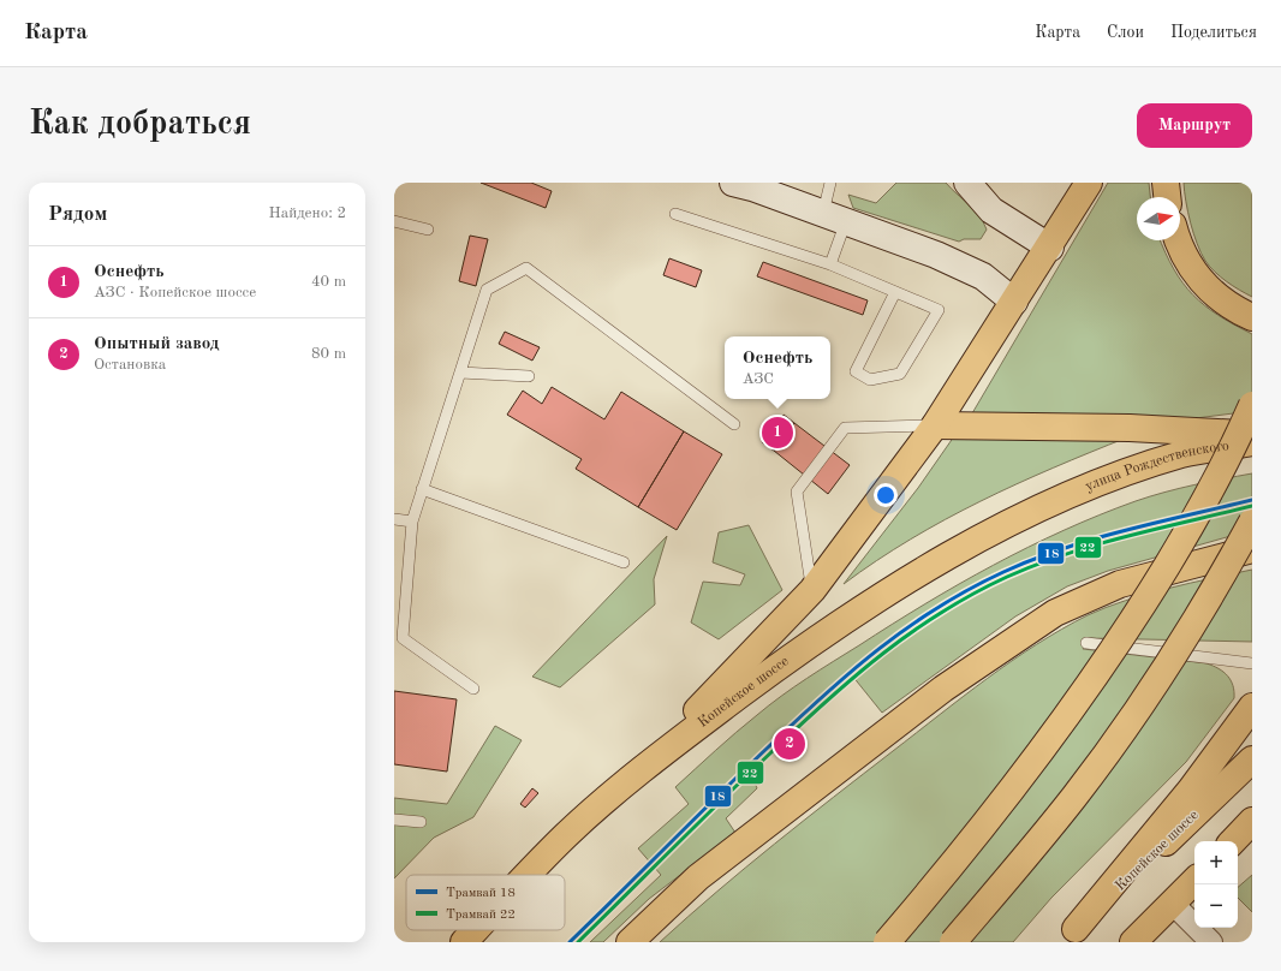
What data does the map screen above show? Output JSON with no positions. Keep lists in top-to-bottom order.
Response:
{
  "streets": {
    "main road": ["улица Рождественского", "Копейское шоссе"]
  },
  "crossings": [
    ["улица Рождественского", "Копейское шоссе"]
  ],
  "lines": ["tram line 18", "tram line 22"],
  "legend": ["Трамвай 18", "Трамвай 22"],
  "north": "right",
  "page": {
    "header": "Карта",
    "nav": ["Карта", "Слои", "Поделиться"],
    "buttons": "Маршрут",
    "title": "Как добраться",
    "heading": ["Рядом", "Найдено: 2"],
    "list": [
      {
        "mark": "1",
        "name": "Оснефть",
        "note": "АЗС · Копейское шоссе",
        "value": "40 m"
      },
      {
        "mark": "2",
        "name": "Опытный завод",
        "note": "Остановка",
        "value": "80 m"
      }
    ],
    "popup": ["Оснефть", "АЗС"],
    "pins": ["1", "2"],
    "map_buttons": ["+", "−"]
  }
}
